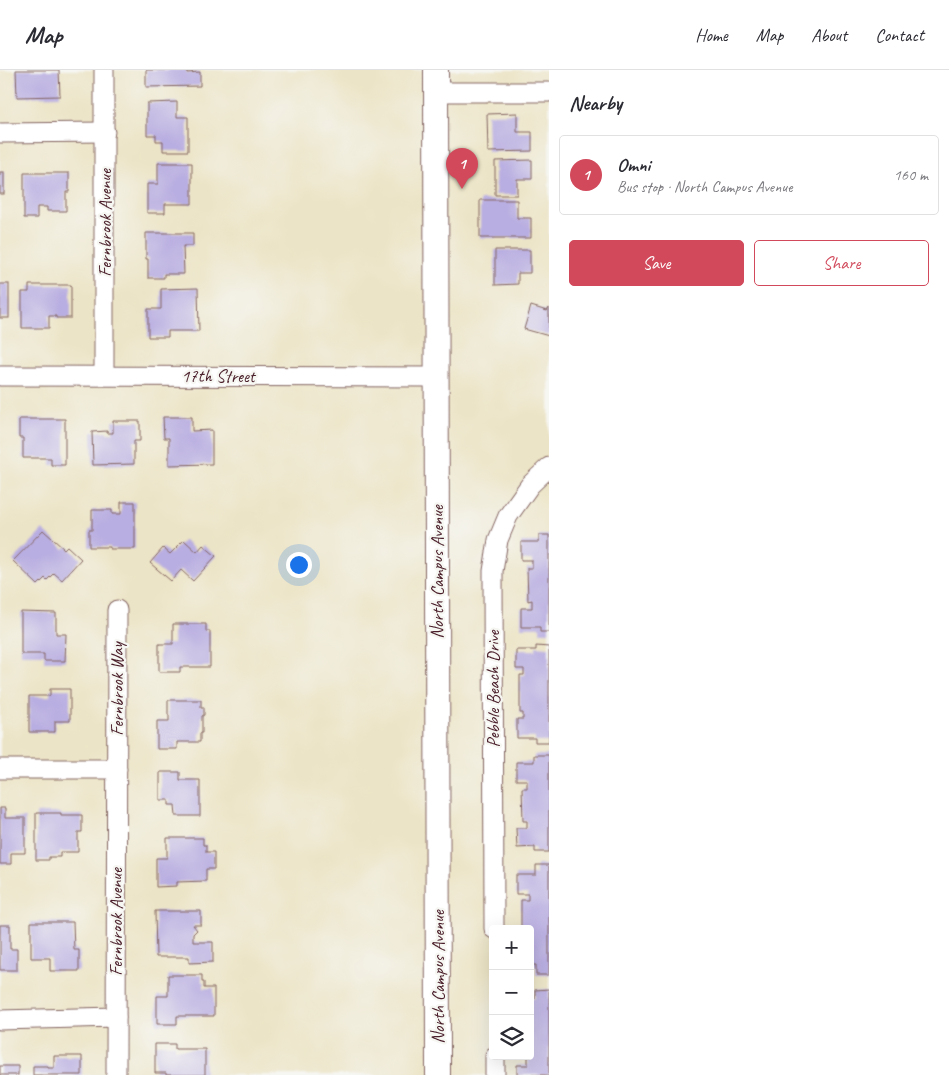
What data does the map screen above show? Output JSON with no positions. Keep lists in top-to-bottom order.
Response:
{
  "streets": {
    "main road": ["North Campus Avenue"],
    "street": [
      "Fernbrook Avenue",
      "17th Street",
      "Fernbrook Way",
      "Pebble Beach Drive"
    ]
  },
  "crossings": [
    ["Fernbrook Avenue", "17th Street"],
    ["Fernbrook Avenue", "Fernbrook Way"],
    ["17th Street", "North Campus Avenue"]
  ],
  "page": {
    "header": "Map",
    "nav": [
      "Home",
      "Map",
      "About",
      "Contact"
    ],
    "heading": "Nearby",
    "list": [
      {
        "mark": "1",
        "name": "Omni",
        "note": "Bus stop · North Campus Avenue",
        "value": "160 m"
      }
    ],
    "pins": "1",
    "buttons": ["Save", "Share"],
    "map_buttons": ["+", "−"]
  }
}
